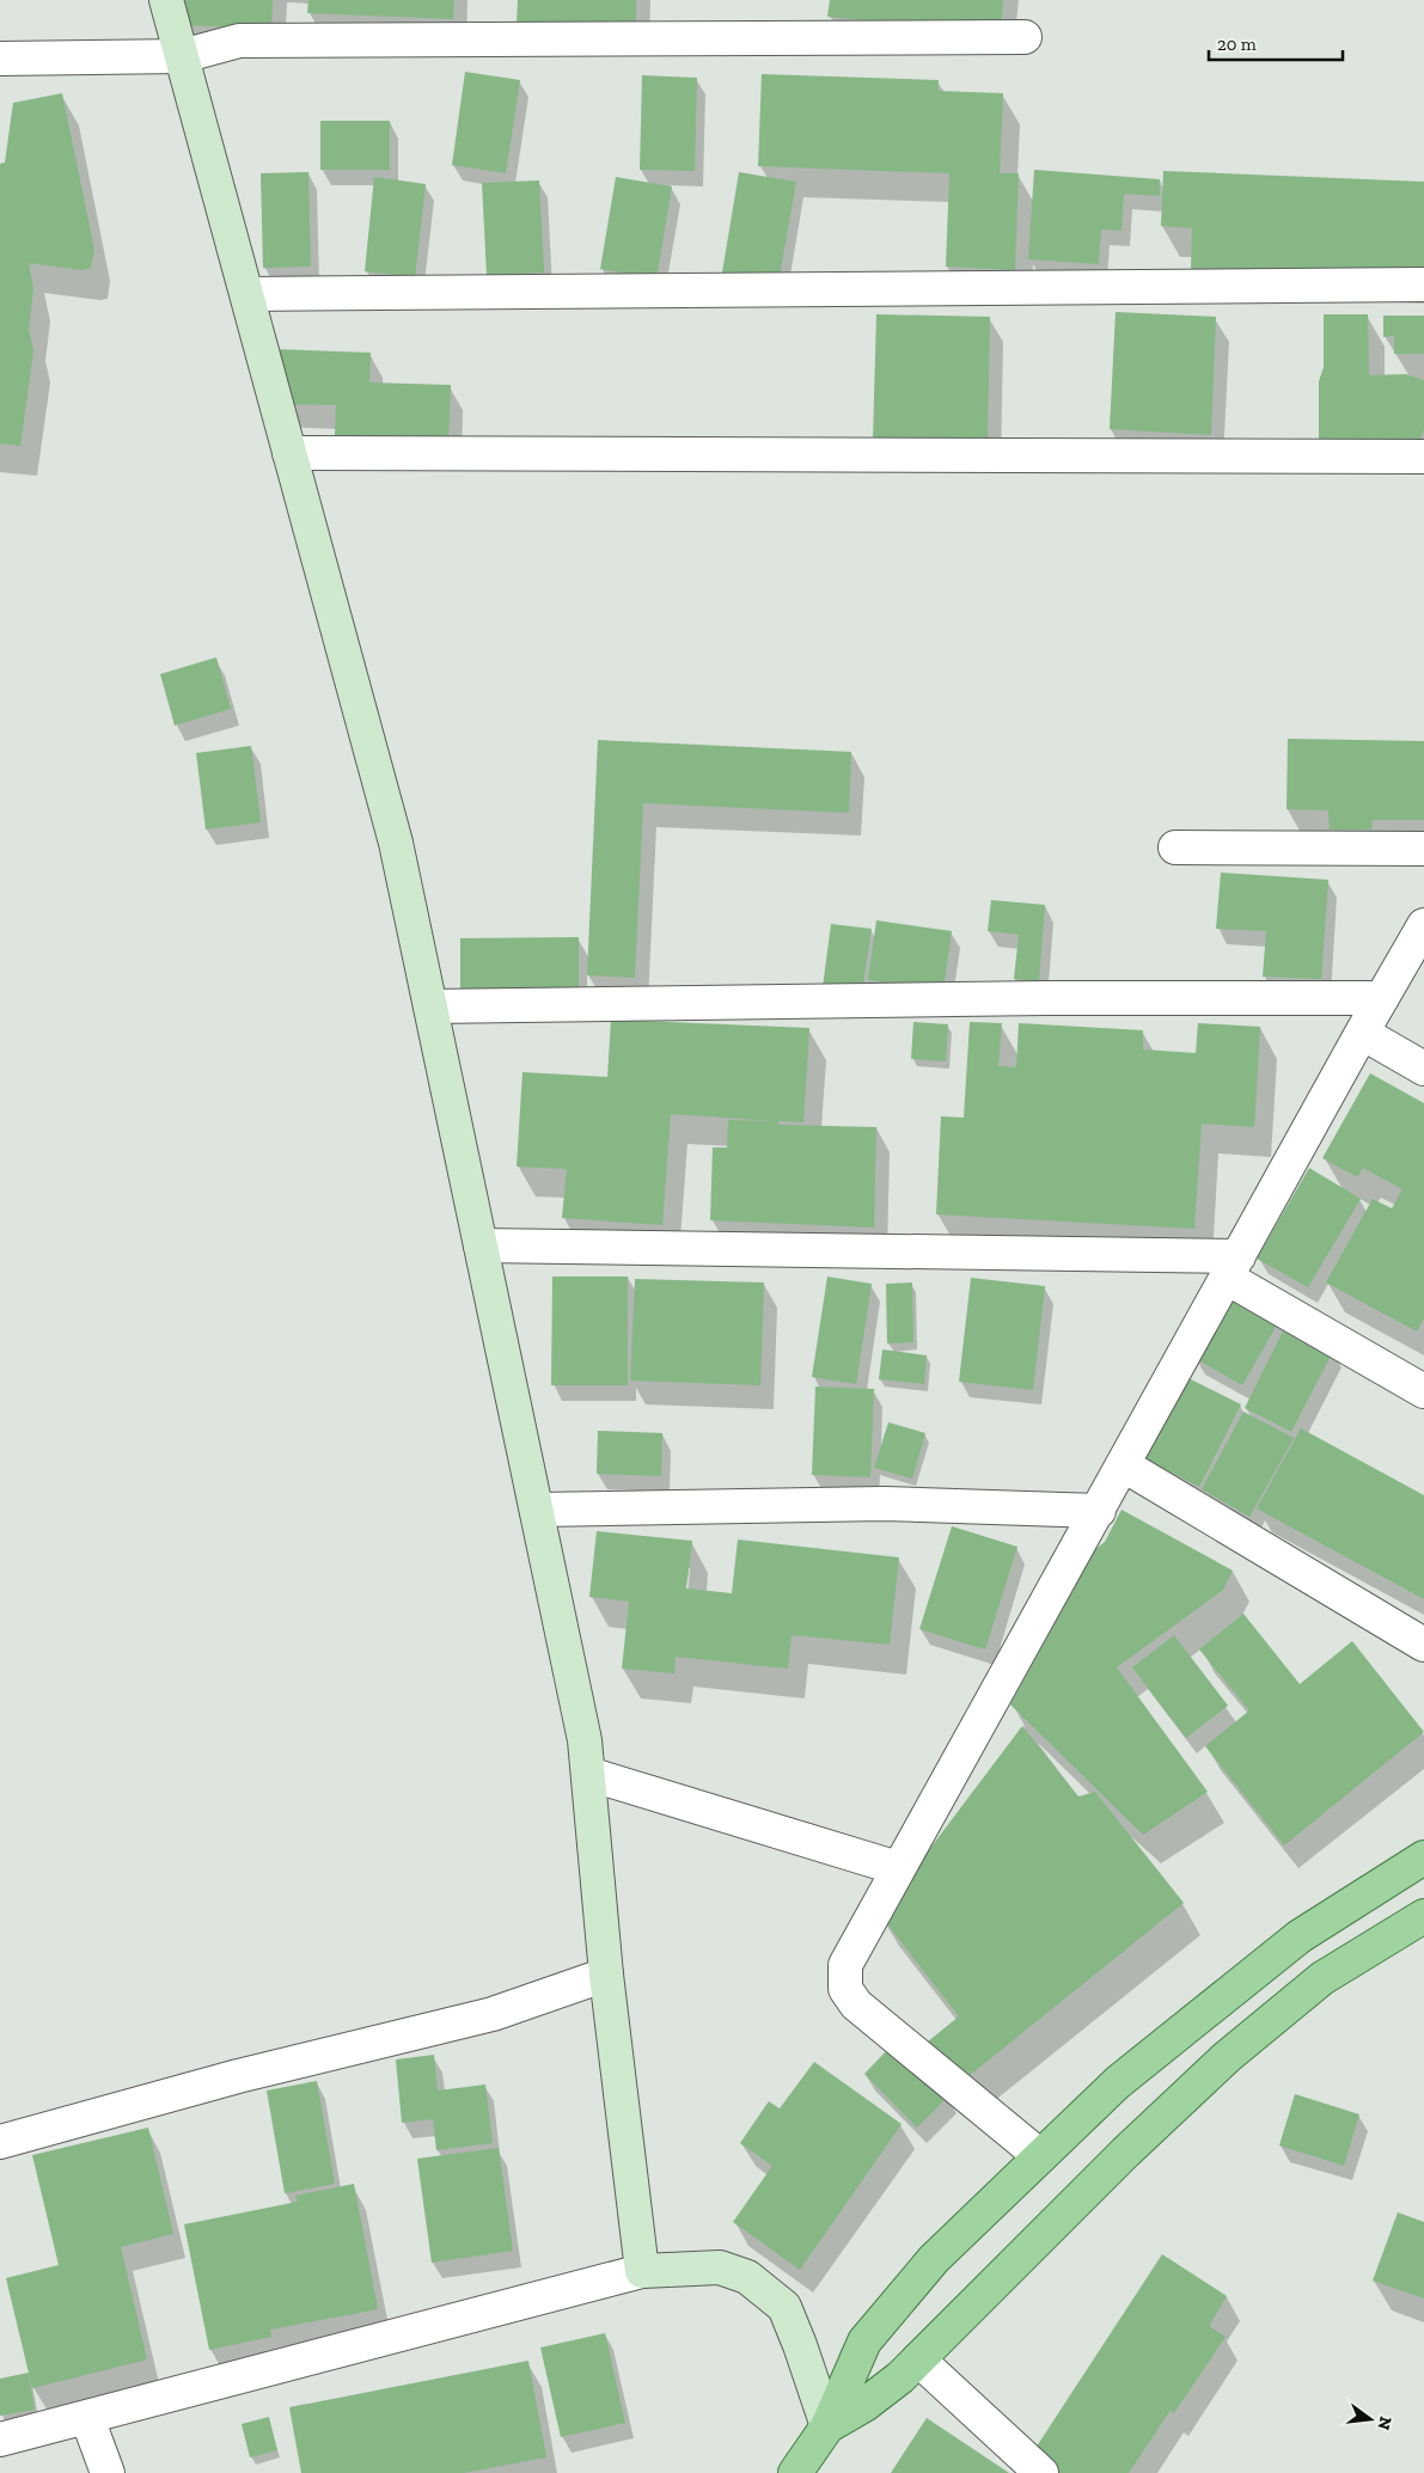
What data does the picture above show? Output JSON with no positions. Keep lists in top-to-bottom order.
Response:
{
  "scale_bar": "20 m",
  "north": "right"
}
